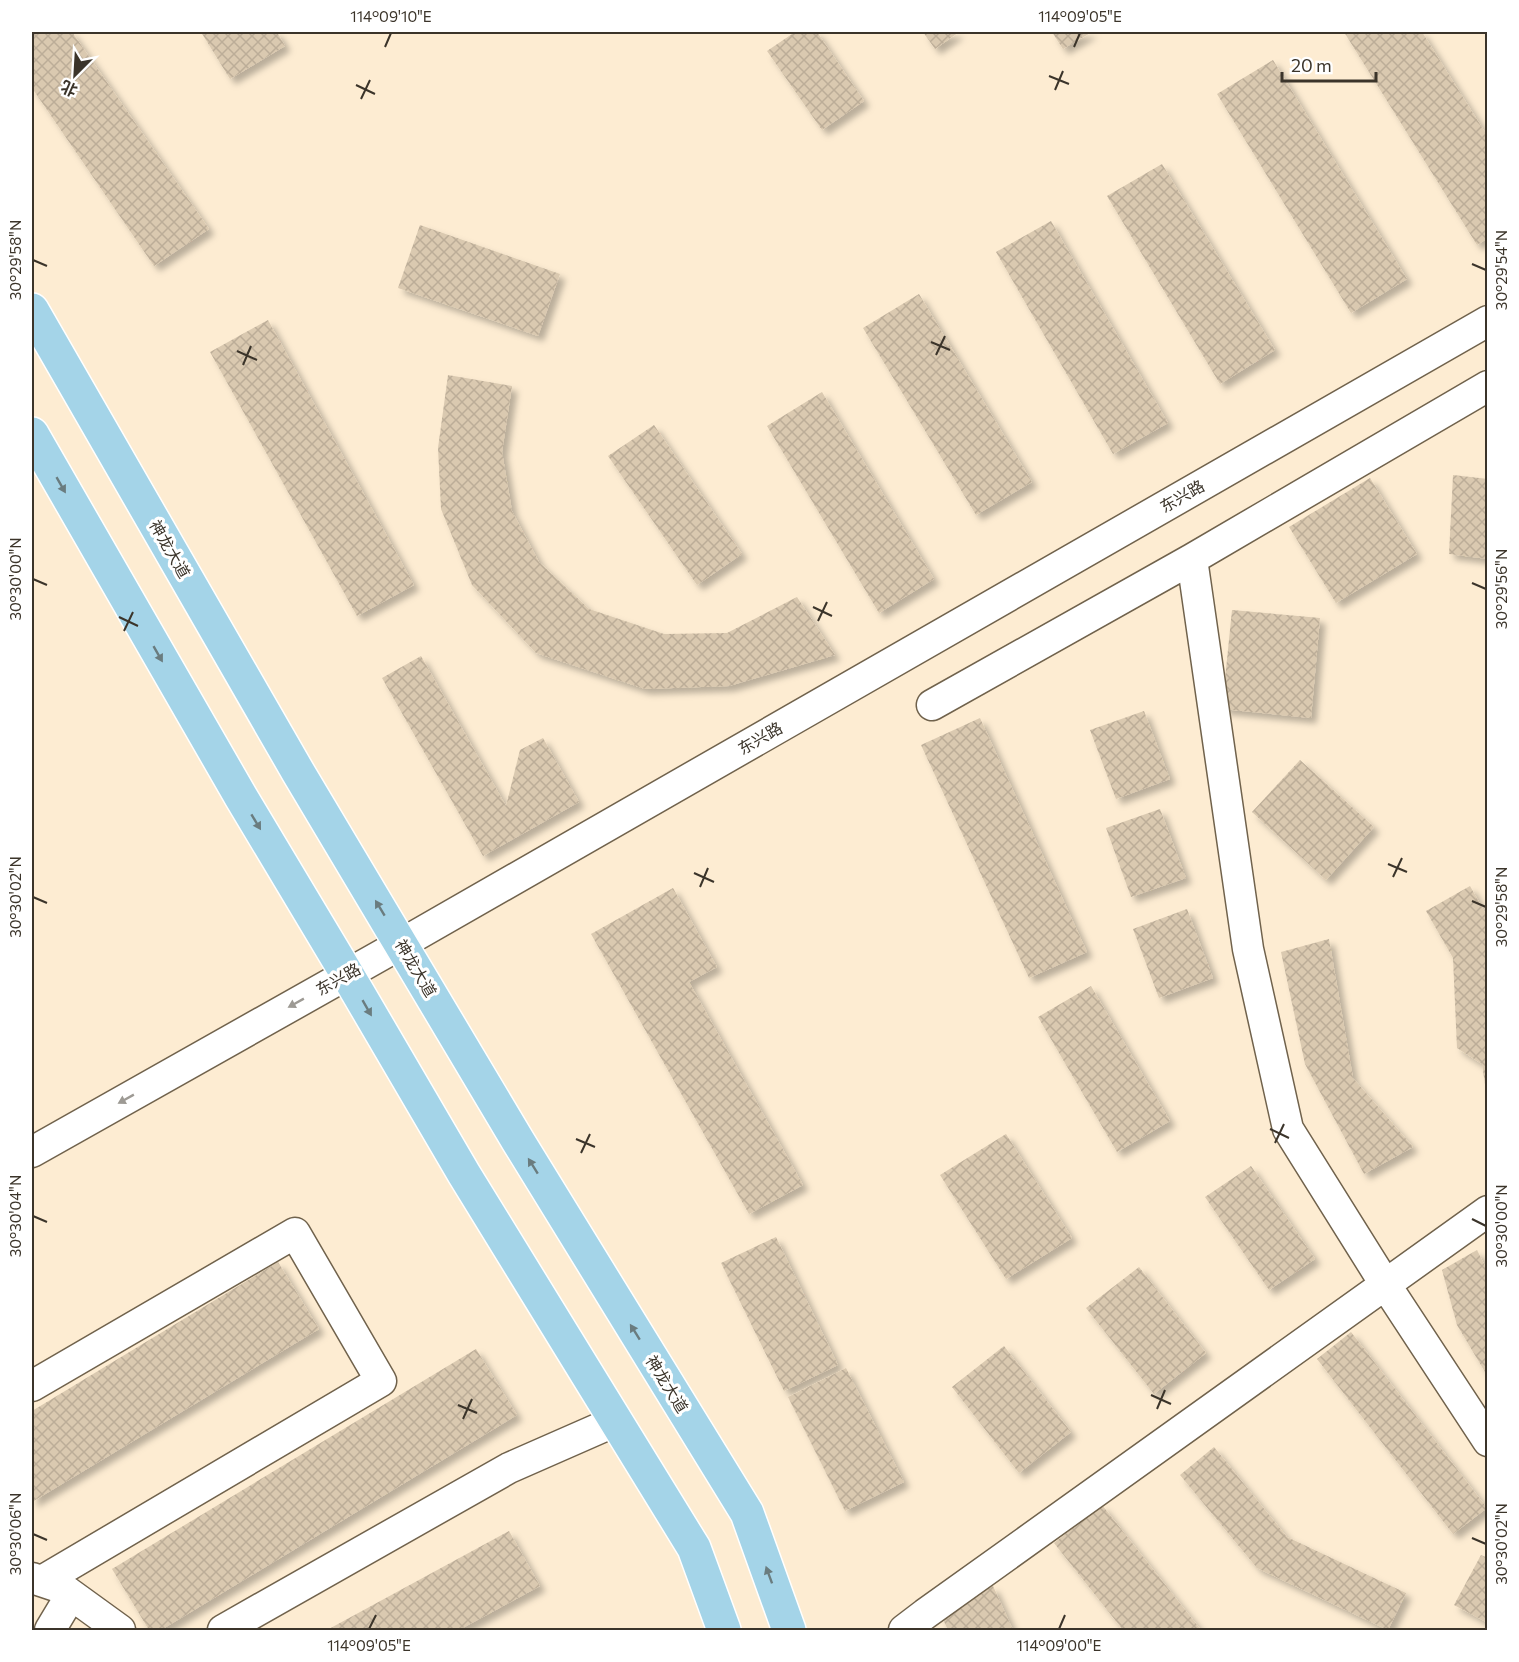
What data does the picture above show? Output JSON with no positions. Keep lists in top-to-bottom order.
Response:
{
  "streets": {
    "main road": ["神龙大道"],
    "street": ["东兴路"]
  },
  "crossings": [
    ["东兴路", "神龙大道"]
  ],
  "scale_bar": "20 m",
  "north": "bottom left",
  "coordinates": [
    "114°09'10\"E",
    "114°09'05\"E",
    "30°29'58\"N",
    "30°29'54\"N",
    "30°30'00\"N",
    "30°29'56\"N",
    "30°30'02\"N",
    "30°30'04\"N",
    "30°30'06\"N",
    "114°09'00\"E"
  ]
}
